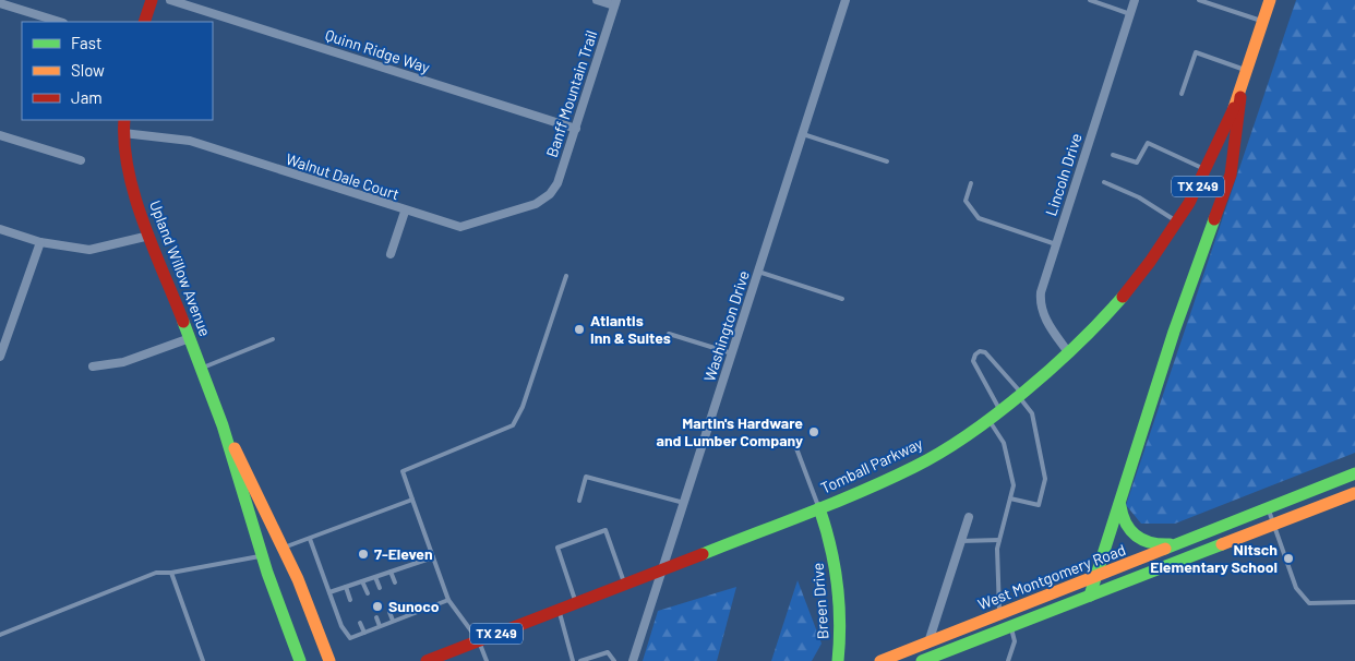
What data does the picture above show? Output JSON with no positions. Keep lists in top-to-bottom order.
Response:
{
  "streets": {
    "main road": [
      "TX 249",
      "Upland Willow Avenue",
      "Tomball Parkway",
      "West Montgomery Road",
      "Breen Drive"
    ],
    "street": [
      "Quinn Ridge Way",
      "Banff Mountain Trail",
      "Lincoln Drive",
      "Walnut Dale Court",
      "Washington Drive"
    ]
  },
  "crossings": [
    ["Quinn Ridge Way", "Banff Mountain Trail"],
    ["Banff Mountain Trail", "Walnut Dale Court"],
    ["Lincoln Drive", "Tomball Parkway"],
    ["Walnut Dale Court", "Upland Willow Avenue"],
    ["TX 249", "Tomball Parkway"],
    ["Washington Drive", "Tomball Parkway"],
    ["Tomball Parkway", "Breen Drive"]
  ],
  "places": [
    "Atlantis Inn & Suites",
    "Martin's Hardware and Lumber Company",
    "7-Eleven",
    "Nitsch Elementary School",
    "Sunoco"
  ],
  "legend": ["Fast", "Slow", "Jam"]
}
